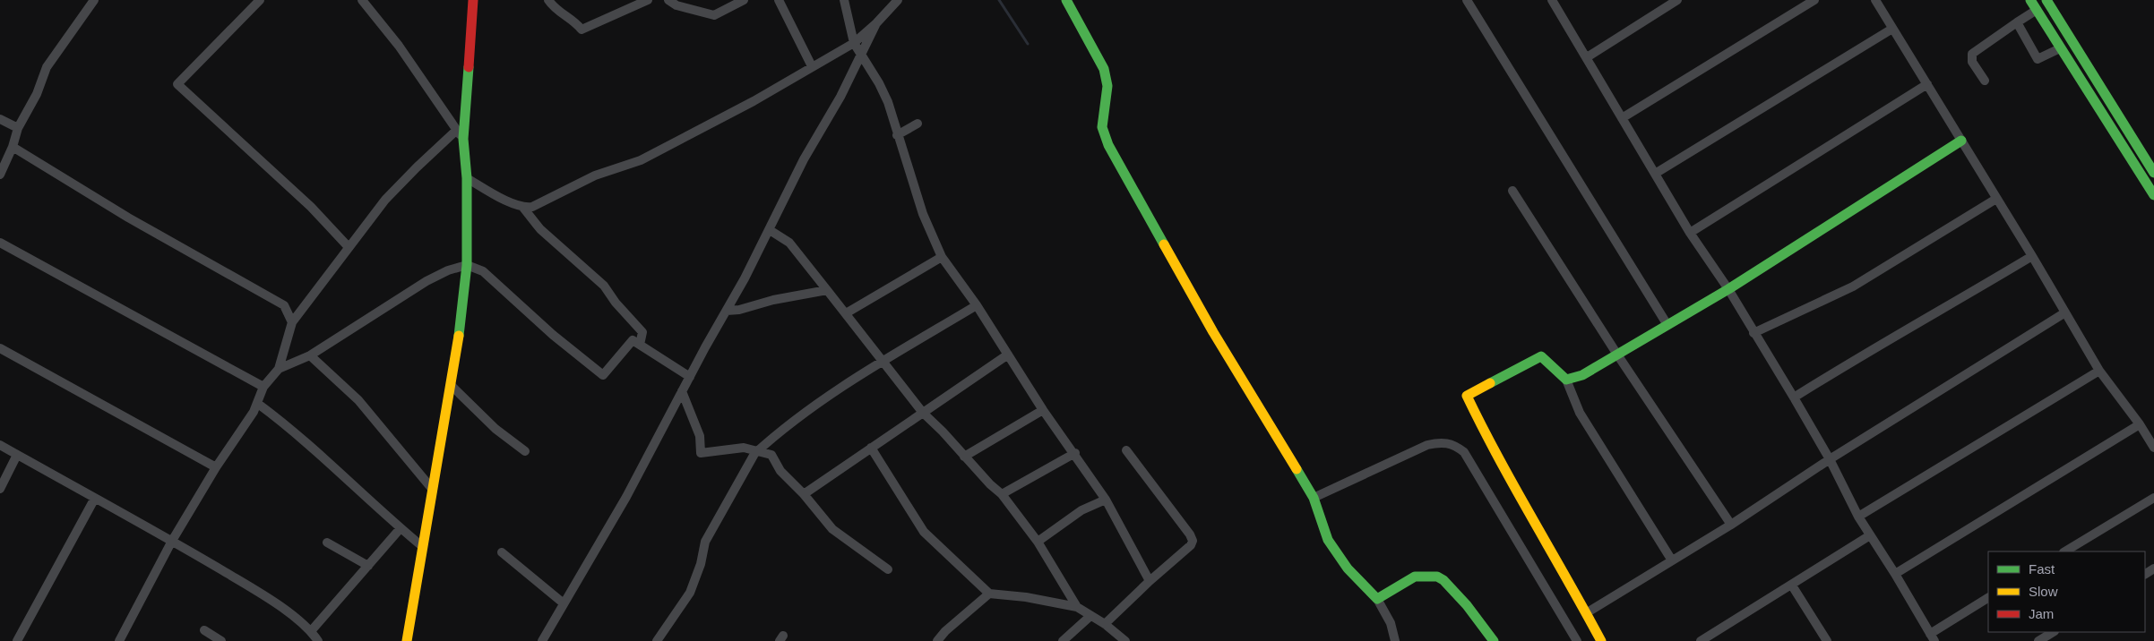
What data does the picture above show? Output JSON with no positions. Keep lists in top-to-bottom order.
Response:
{
  "legend": ["Fast", "Slow", "Jam"]
}
